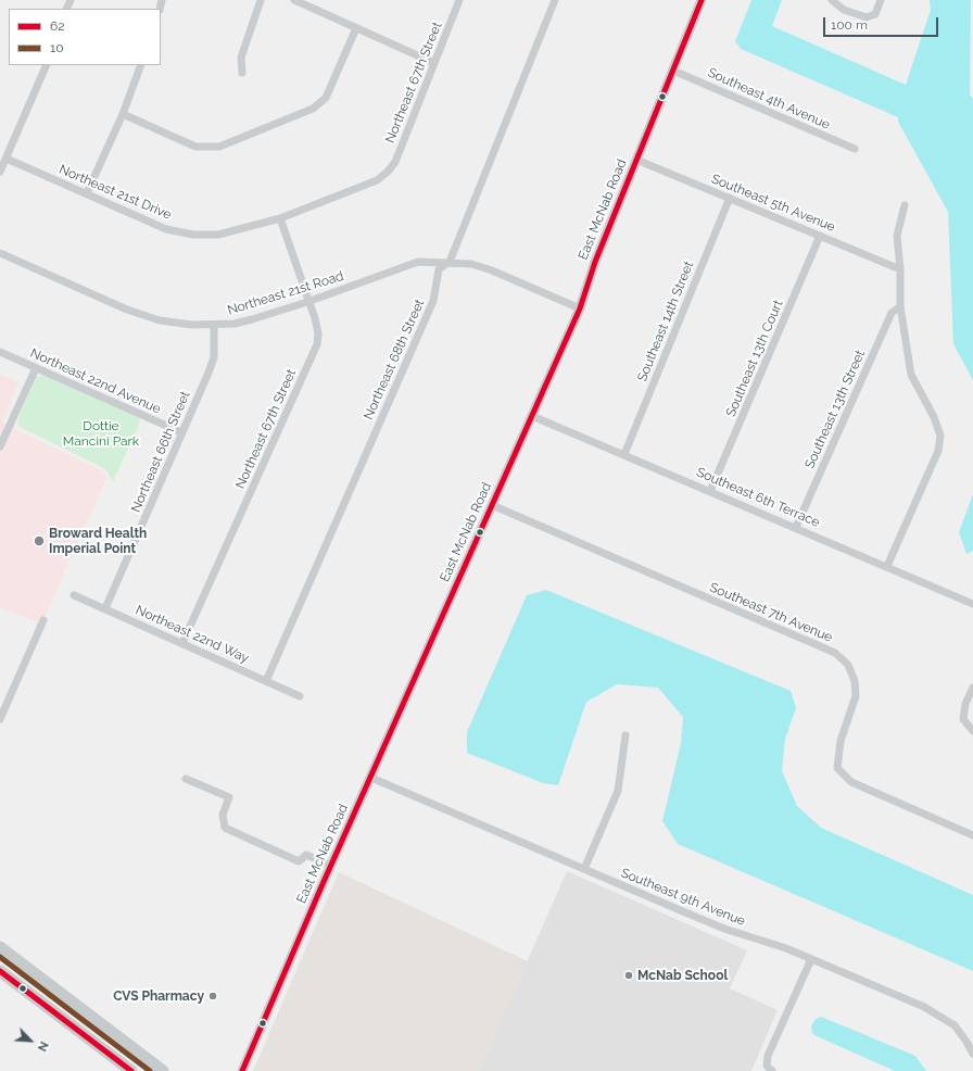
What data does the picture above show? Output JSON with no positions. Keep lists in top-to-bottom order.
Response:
{
  "streets": {
    "street": [
      "Northeast 67th Street",
      "Southeast 4th Avenue",
      "Northeast 21st Drive",
      "Southeast 5th Avenue",
      "East McNab Road",
      "Northeast 21st Road",
      "Southeast 14th Street",
      "Southeast 13th Court",
      "Northeast 68th Street",
      "Northeast 22nd Avenue",
      "Southeast 13th Street",
      "Northeast 66th Street",
      "Southeast 6th Terrace",
      "Southeast 7th Avenue",
      "Northeast 22nd Way",
      "Southeast 9th Avenue"
    ]
  },
  "crossings": [
    ["Northeast 67th Street", "Northeast 21st Drive"],
    ["Northeast 67th Street", "Northeast 21st Road"],
    ["Northeast 67th Street", "Northeast 22nd Way"],
    ["Southeast 4th Avenue", "East McNab Road"],
    ["Southeast 5th Avenue", "East McNab Road"],
    ["Southeast 5th Avenue", "Southeast 14th Street"],
    ["Southeast 5th Avenue", "Southeast 13th Court"],
    ["East McNab Road", "Northeast 21st Road"],
    ["East McNab Road", "Southeast 6th Terrace"],
    ["East McNab Road", "Southeast 7th Avenue"],
    ["East McNab Road", "Southeast 9th Avenue"],
    ["Northeast 21st Road", "Northeast 68th Street"],
    ["Northeast 21st Road", "Northeast 66th Street"],
    ["Southeast 14th Street", "Southeast 6th Terrace"],
    ["Southeast 13th Court", "Southeast 6th Terrace"],
    ["Northeast 68th Street", "Northeast 22nd Way"],
    ["Northeast 22nd Avenue", "Northeast 66th Street"],
    ["Southeast 13th Street", "Southeast 6th Terrace"],
    ["Northeast 66th Street", "Northeast 22nd Way"]
  ],
  "parks": ["Dottie Mancini Park"],
  "places": ["Broward Health Imperial Point", "McNab School", "CVS Pharmacy"],
  "lines": ["transit line 62", "transit line 10"],
  "legend": ["62", "10"],
  "scale_bar": "100 m",
  "north": "bottom right"
}
